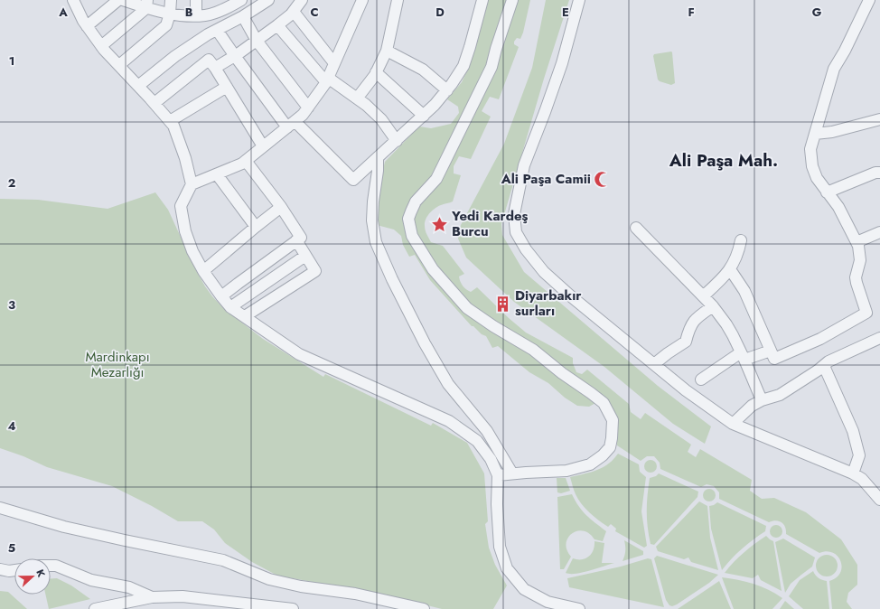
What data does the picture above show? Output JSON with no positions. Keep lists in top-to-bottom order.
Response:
{
  "districts": ["Ali Paşa Mah."],
  "parks": ["Mardinkapı Mezarlığı"],
  "places": {
    "mosque": ["Ali Paşa Camii"],
    "place": ["Yedi Kardeş Burcu"],
    "building": ["Diyarbakır surları"]
  },
  "north": "right",
  "grid": {
    "columns": [
      "A",
      "B",
      "C",
      "D",
      "E",
      "F",
      "G"
    ],
    "rows": [
      "1",
      "2",
      "3",
      "4",
      "5"
    ]
  }
}
